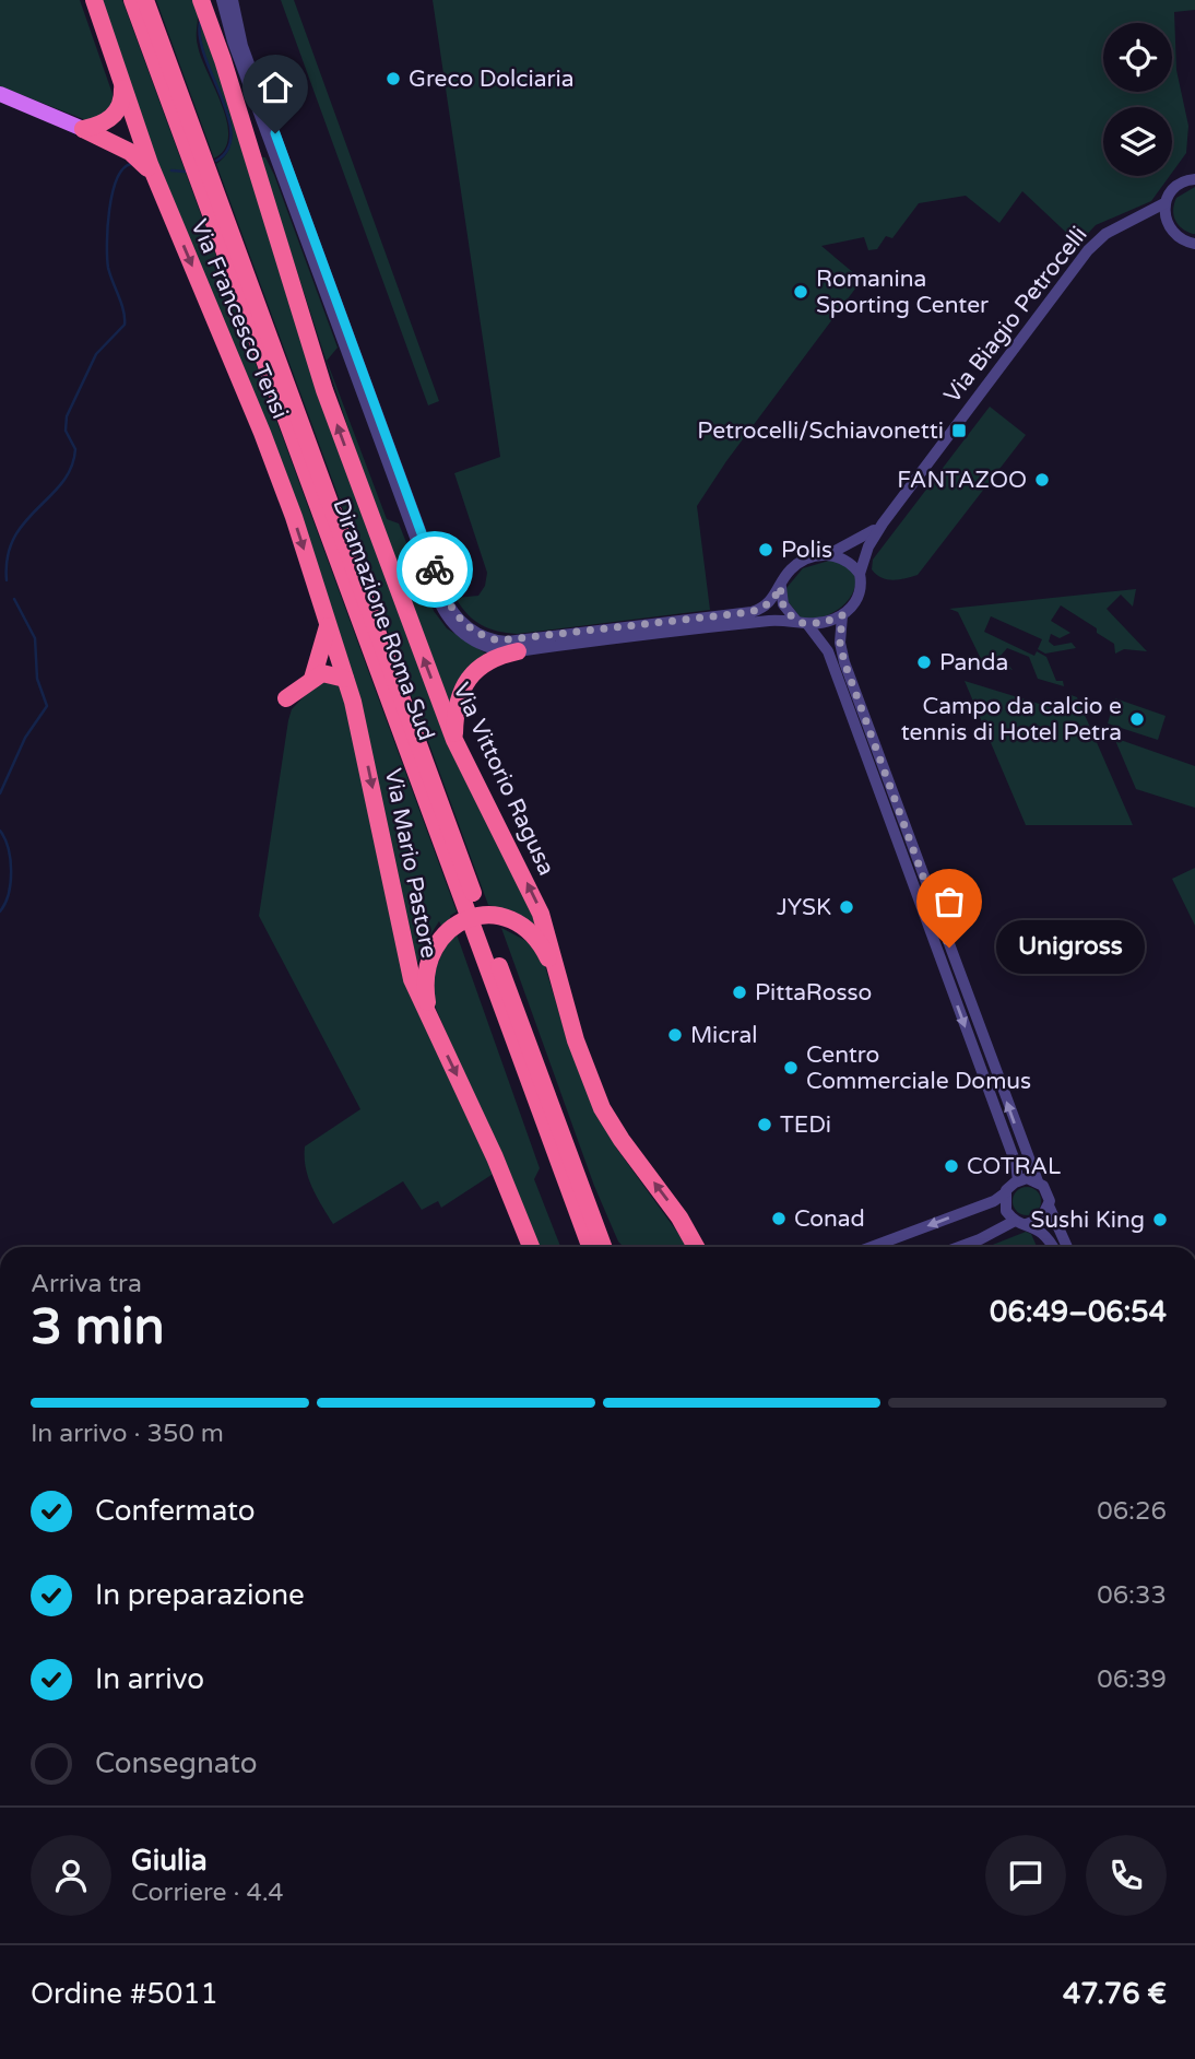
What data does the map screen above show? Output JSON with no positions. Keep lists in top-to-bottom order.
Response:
{
  "streets": {
    "highway": [
      "Via Francesco Tensi",
      "Diramazione Roma Sud",
      "Via Vittorio Ragusa",
      "Via Mario Pastore"
    ],
    "street": ["Via Biagio Petrocelli"]
  },
  "crossings": [
    ["Via Francesco Tensi", "Via Mario Pastore"]
  ],
  "one_way": ["Via Francesco Tensi", "Via Vittorio Ragusa", "Via Mario Pastore"],
  "places": {
    "other": [
      "Greco Dolciaria",
      "Romanina Sporting Center",
      "FANTAZOO",
      "Polis",
      "Panda",
      "Campo da calcio e tennis di Hotel Petra",
      "JYSK",
      "Unigross",
      "PittaRosso",
      "Micral",
      "Centro Commerciale Domus",
      "TEDi",
      "COTRAL",
      "Conad",
      "Sushi King"
    ],
    "transit": ["Petrocelli/Schiavonetti"]
  },
  "page": {
    "bubble": "Unigross",
    "heading": ["3 min", "Arriva tra", "06:49–06:54"],
    "panel": [
      "Giulia",
      "Corriere · 4.4",
      "Ordine #5011",
      "47.76 €"
    ],
    "bar": "In arrivo · 350 m",
    "list": [
      ["Confermato", "06:26"],
      ["In preparazione", "06:33"],
      ["In arrivo", "06:39"],
      "Consegnato"
    ]
  }
}
